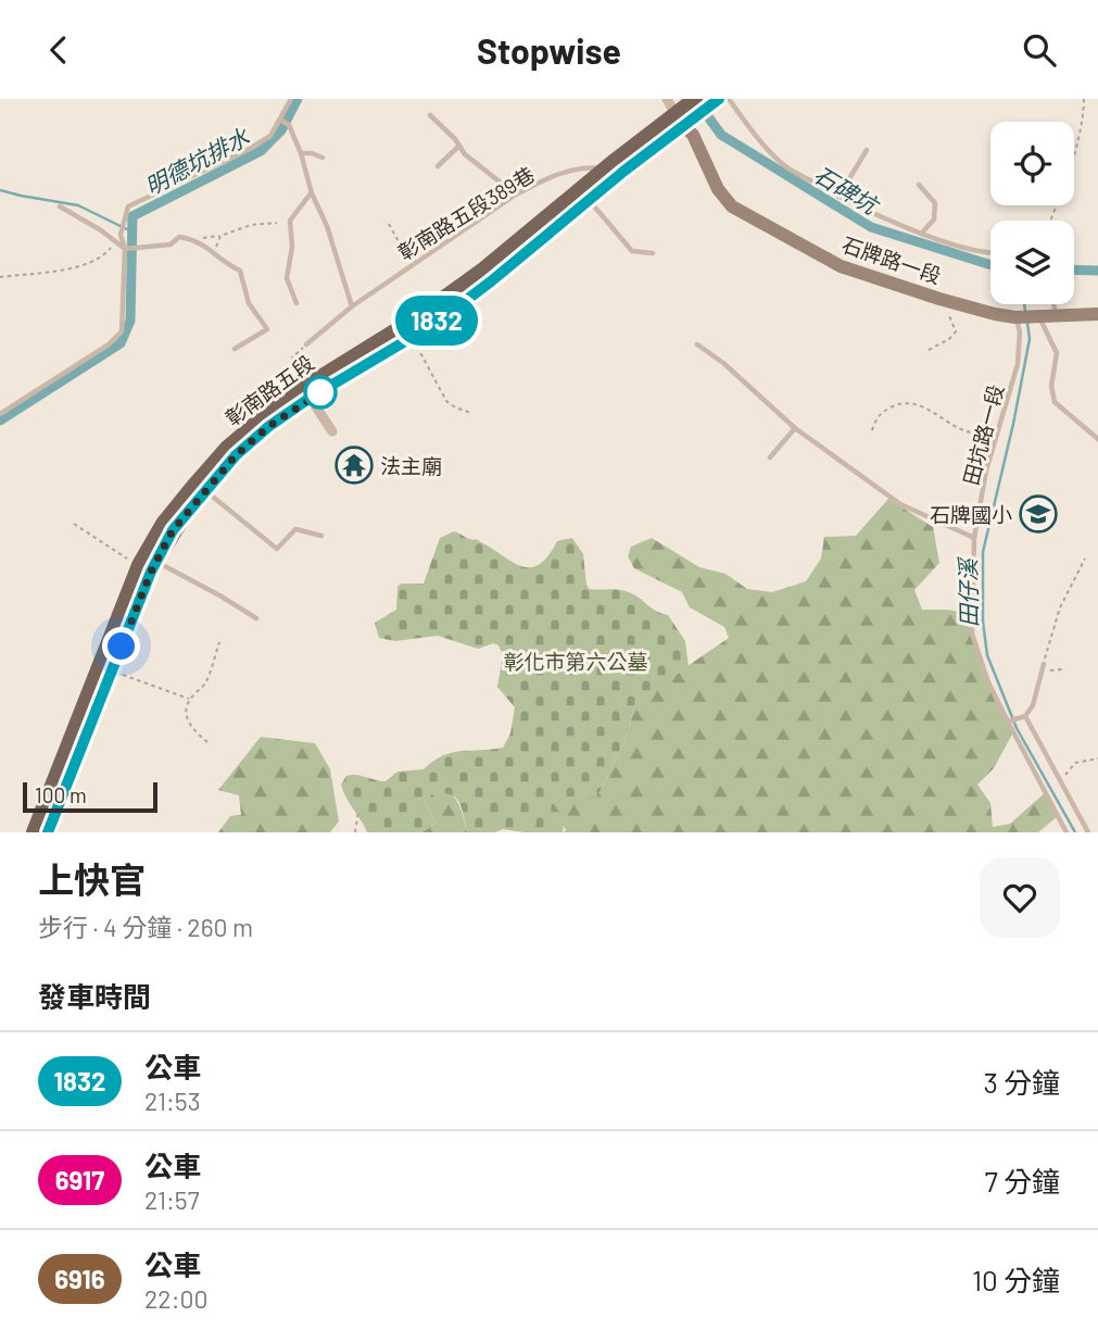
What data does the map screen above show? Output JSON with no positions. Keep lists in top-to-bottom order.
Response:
{
  "streets": {
    "main road": ["彰南路五段"],
    "street": ["石牌路一段"],
    "lane": ["彰南路五段389巷", "田坑路一段"]
  },
  "crossings": [
    ["彰南路五段389巷", "彰南路五段"],
    ["石牌路一段", "彰南路五段"],
    ["石牌路一段", "田坑路一段"]
  ],
  "water": ["明德坑排水", "石碑坑", "田仔溪"],
  "parks": ["彰化市第六公墓"],
  "places": {
    "temple": ["法主廟"],
    "school or university": ["石牌國小"]
  },
  "lines": ["bus line 1832"],
  "scale_bar": "100 m",
  "page": {
    "header": "Stopwise",
    "on_map": "1832",
    "scale": "100 m",
    "heading": [
      ["上快官", "步行 · 4 分鐘 · 260 m"],
      "發車時間"
    ],
    "list": [
      {
        "mark": "1832",
        "name": "公車",
        "note": "21:53",
        "value": "3 分鐘"
      },
      {
        "mark": "6917",
        "name": "公車",
        "note": "21:57",
        "value": "7 分鐘"
      },
      {
        "mark": "6916",
        "name": "公車",
        "note": "22:00",
        "value": "10 分鐘"
      }
    ]
  }
}
